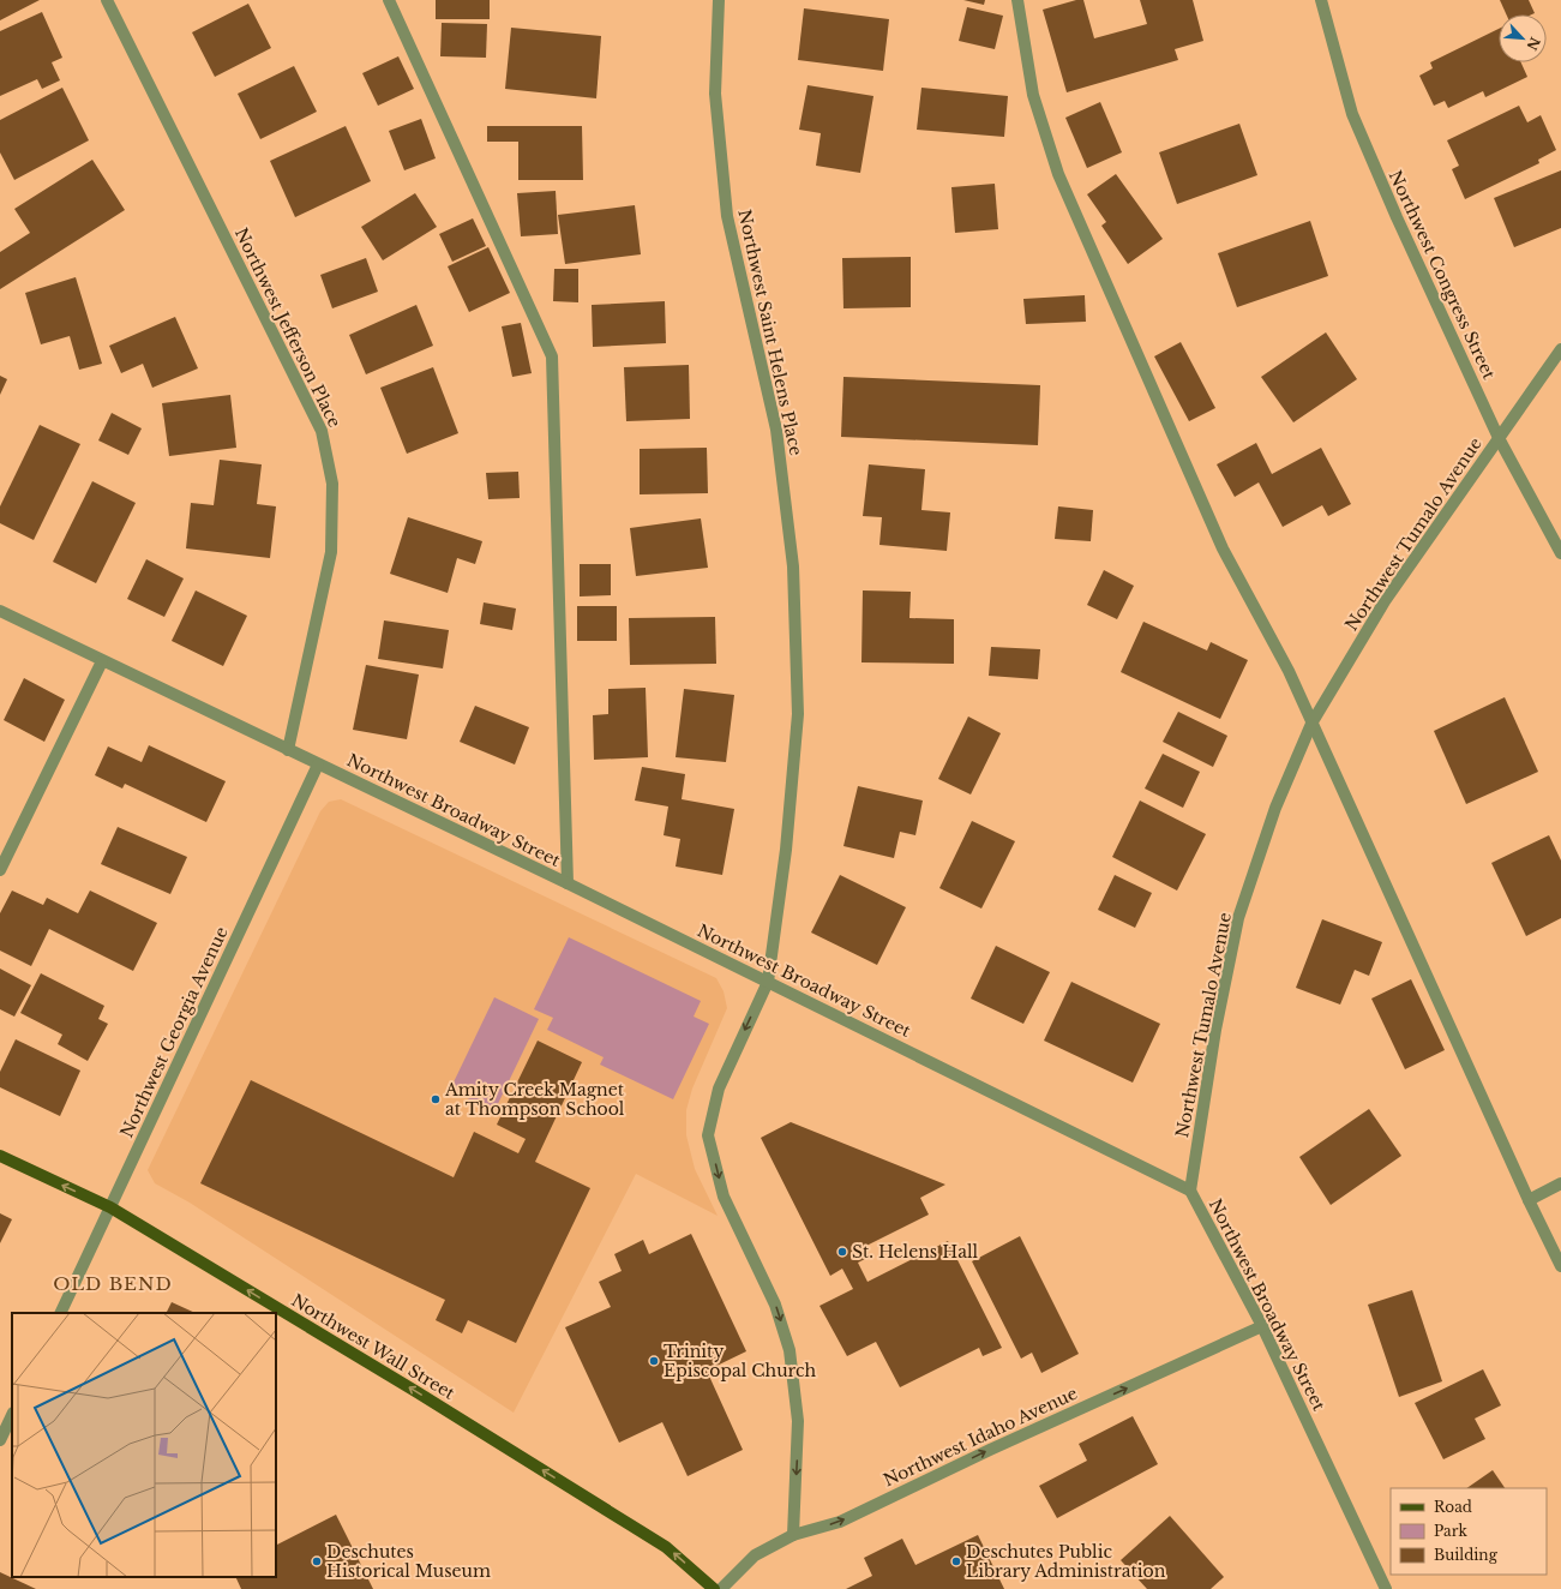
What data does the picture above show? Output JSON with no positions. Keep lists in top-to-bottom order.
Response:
{
  "streets": {
    "main road": ["Northwest Wall Street"],
    "street": [
      "Northwest Congress Street",
      "Northwest Jefferson Place",
      "Northwest Saint Helens Place",
      "Northwest Tumalo Avenue",
      "Northwest Broadway Street",
      "Northwest Georgia Avenue",
      "Northwest Idaho Avenue"
    ]
  },
  "crossings": [
    ["Northwest Congress Street", "Northwest Tumalo Avenue"],
    ["Northwest Jefferson Place", "Northwest Broadway Street"],
    ["Northwest Saint Helens Place", "Northwest Broadway Street"],
    ["Northwest Saint Helens Place", "Northwest Idaho Avenue"],
    ["Northwest Tumalo Avenue", "Northwest Broadway Street"],
    ["Northwest Broadway Street", "Northwest Georgia Avenue"],
    ["Northwest Broadway Street", "Northwest Idaho Avenue"],
    ["Northwest Georgia Avenue", "Northwest Wall Street"]
  ],
  "one_way": ["Northwest Saint Helens Place", "Northwest Wall Street", "Northwest Idaho Avenue"],
  "districts": ["OLD BEND"],
  "places": [
    "Amity Creek Magnet at Thompson School",
    "St. Helens Hall",
    "Trinity Episcopal Church",
    "Deschutes Historical Museum",
    "Deschutes Public Library Administration"
  ],
  "legend": ["Road", "Park", "Building"],
  "north": "bottom right"
}
